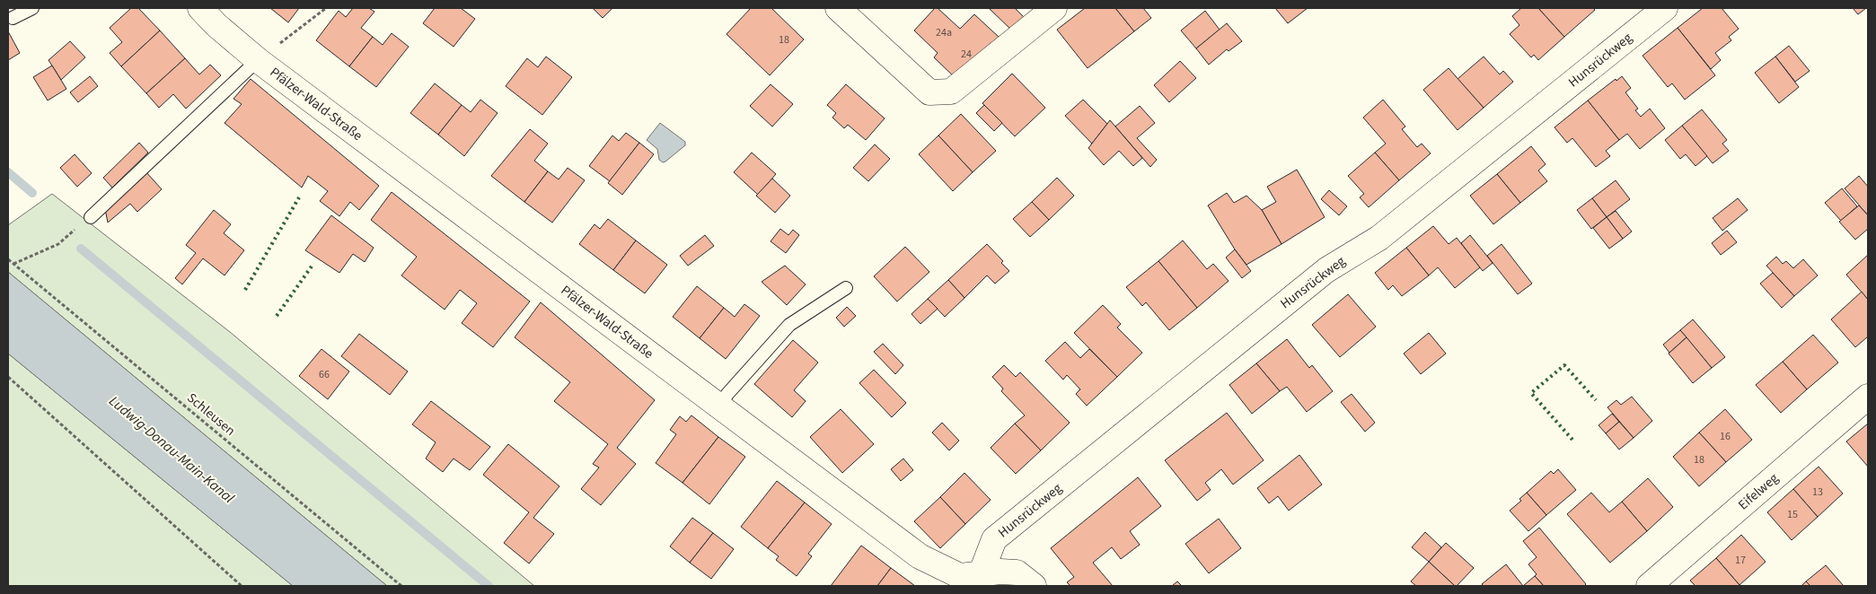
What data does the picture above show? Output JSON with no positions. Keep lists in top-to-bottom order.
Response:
{
  "streets": {
    "street": ["Hunsrückweg", "Pfälzer-Wald-Straße", "Eifelweg"],
    "path": ["Schleusen"]
  },
  "crossings": [
    ["Hunsrückweg", "Pfälzer-Wald-Straße"]
  ],
  "water": ["Ludwig-Donau-Main-Kanal"],
  "house_numbers": [
    "24a",
    "18",
    "24",
    "66",
    "16",
    "18",
    "13",
    "15",
    "17"
  ]
}
